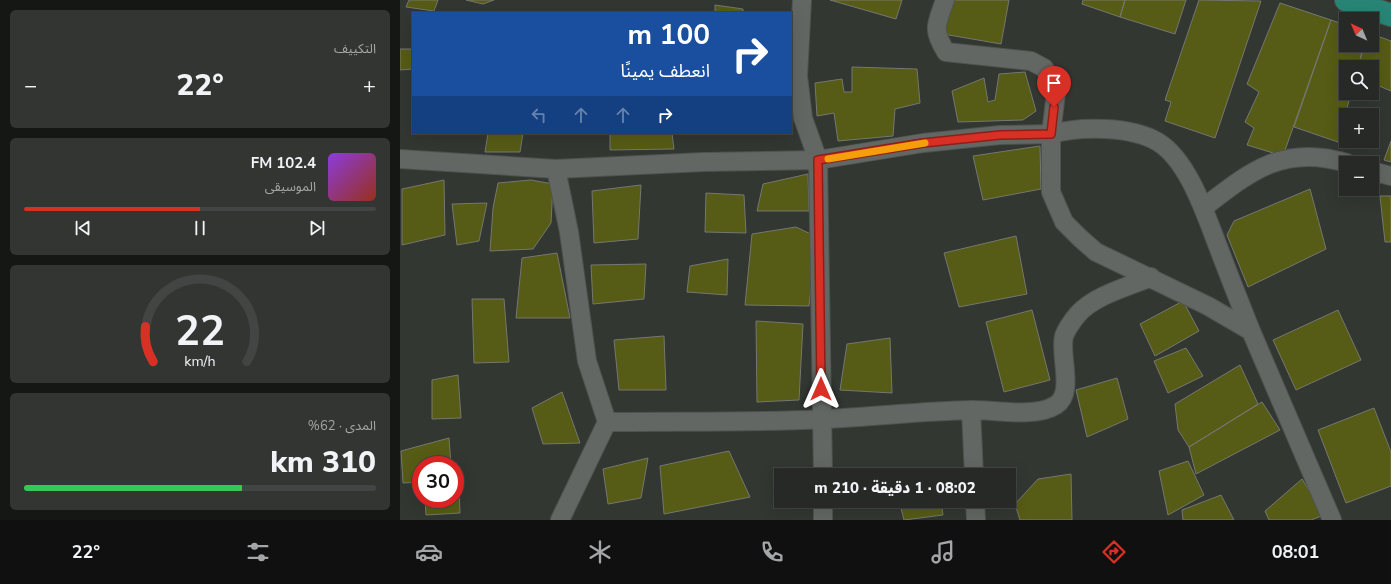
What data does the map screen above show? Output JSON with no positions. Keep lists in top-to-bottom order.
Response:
{
  "north": "top left",
  "page": {
    "tile": [
      "التكييف",
      ["المدى · 62%", "310 km"]
    ],
    "map_buttons": ["+", "−"],
    "turn": ["100 m", "انعطف يمينًا"],
    "heat": ["−", "22°", "+"],
    "song": ["102.4 FM", "الموسيقى"],
    "limit": "30",
    "trip": "08:02 · 1 دقيقة · 210 m",
    "tabs": ["08:01", "22°"],
    "gauge": ["22", "km/h"]
  }
}
